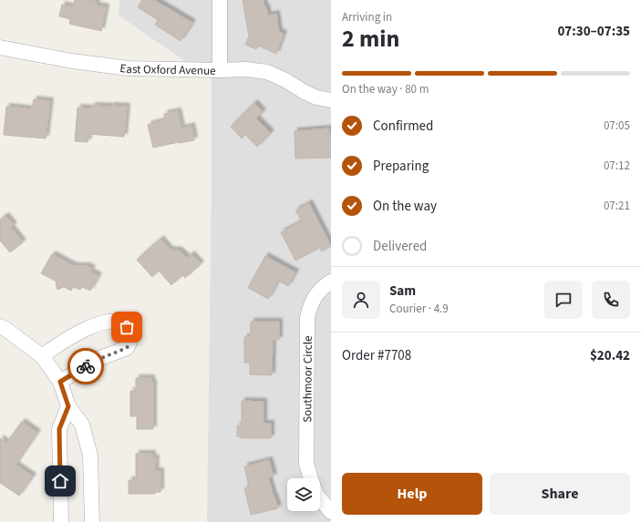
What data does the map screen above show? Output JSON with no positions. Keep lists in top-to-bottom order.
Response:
{
  "streets": {
    "street": ["East Oxford Avenue", "Southmoor Circle"]
  },
  "page": {
    "heading": ["2 min", "Arriving in", "07:30–07:35"],
    "panel": [
      "Sam",
      "Courier · 4.9",
      "Order #7708",
      "$20.42"
    ],
    "bar": "On the way · 80 m",
    "list": [
      ["Confirmed", "07:05"],
      ["Preparing", "07:12"],
      ["On the way", "07:21"],
      "Delivered"
    ],
    "buttons": ["Help", "Share"]
  }
}
